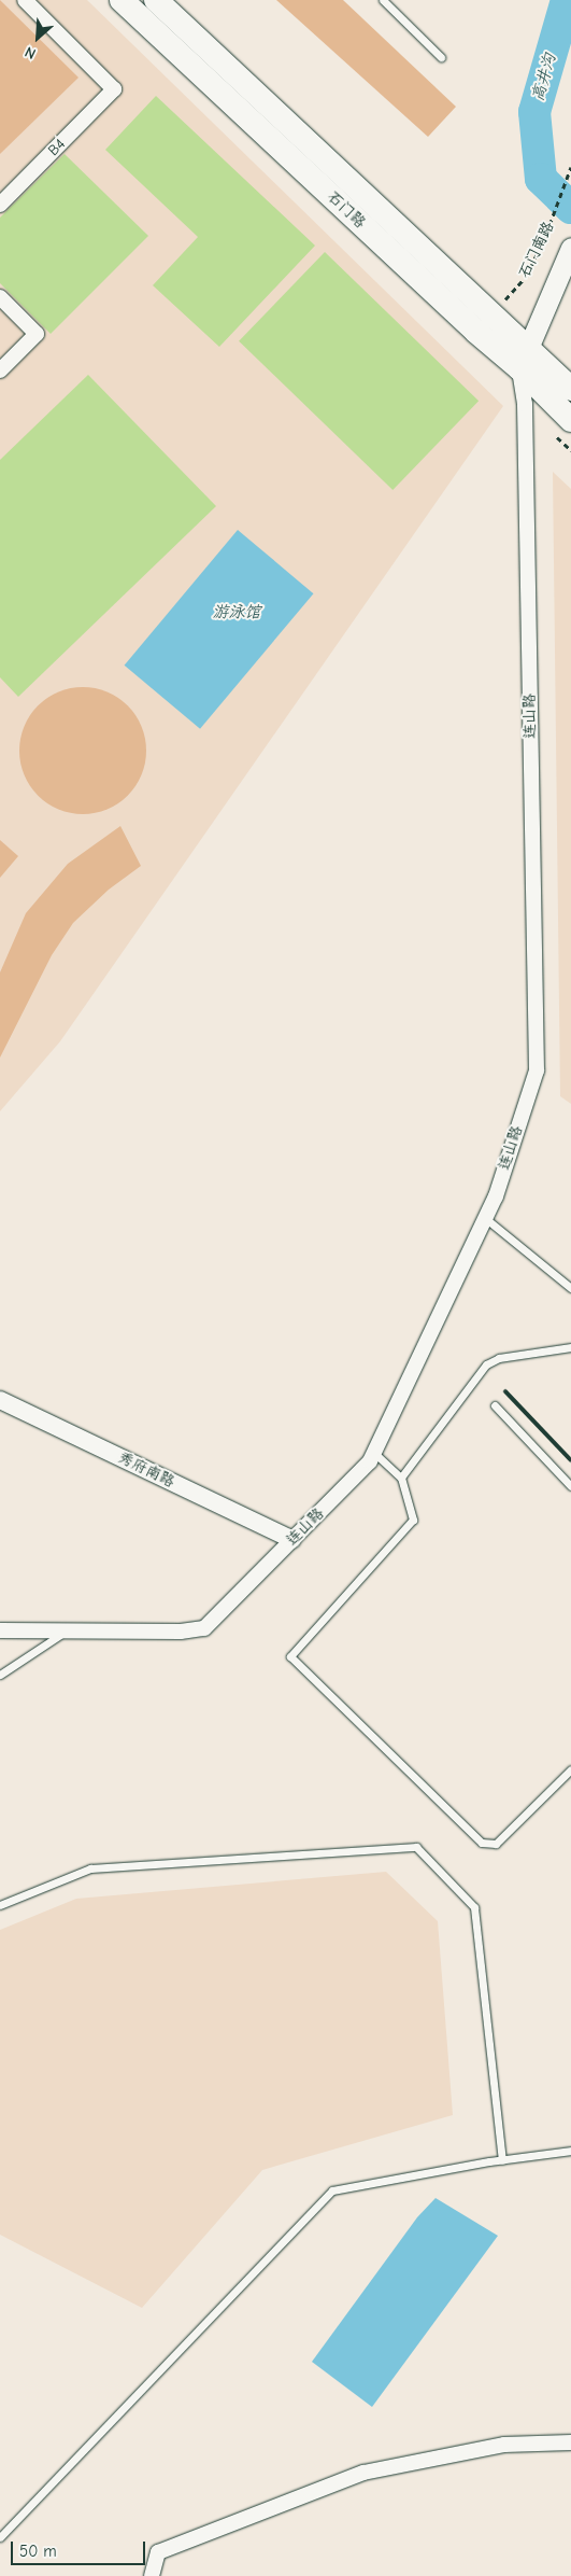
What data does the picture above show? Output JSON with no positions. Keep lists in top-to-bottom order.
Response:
{
  "streets": {
    "highway": ["石门路"],
    "main road": ["石门南路"],
    "street": ["B4", "连山路", "秀府南路"]
  },
  "crossings": [
    ["石门路", "石门南路"],
    ["石门路", "连山路"],
    ["石门南路", "连山路"],
    ["连山路", "秀府南路"]
  ],
  "water": ["高井沟", "游泳馆"],
  "scale_bar": "50 m",
  "north": "bottom left"
}
